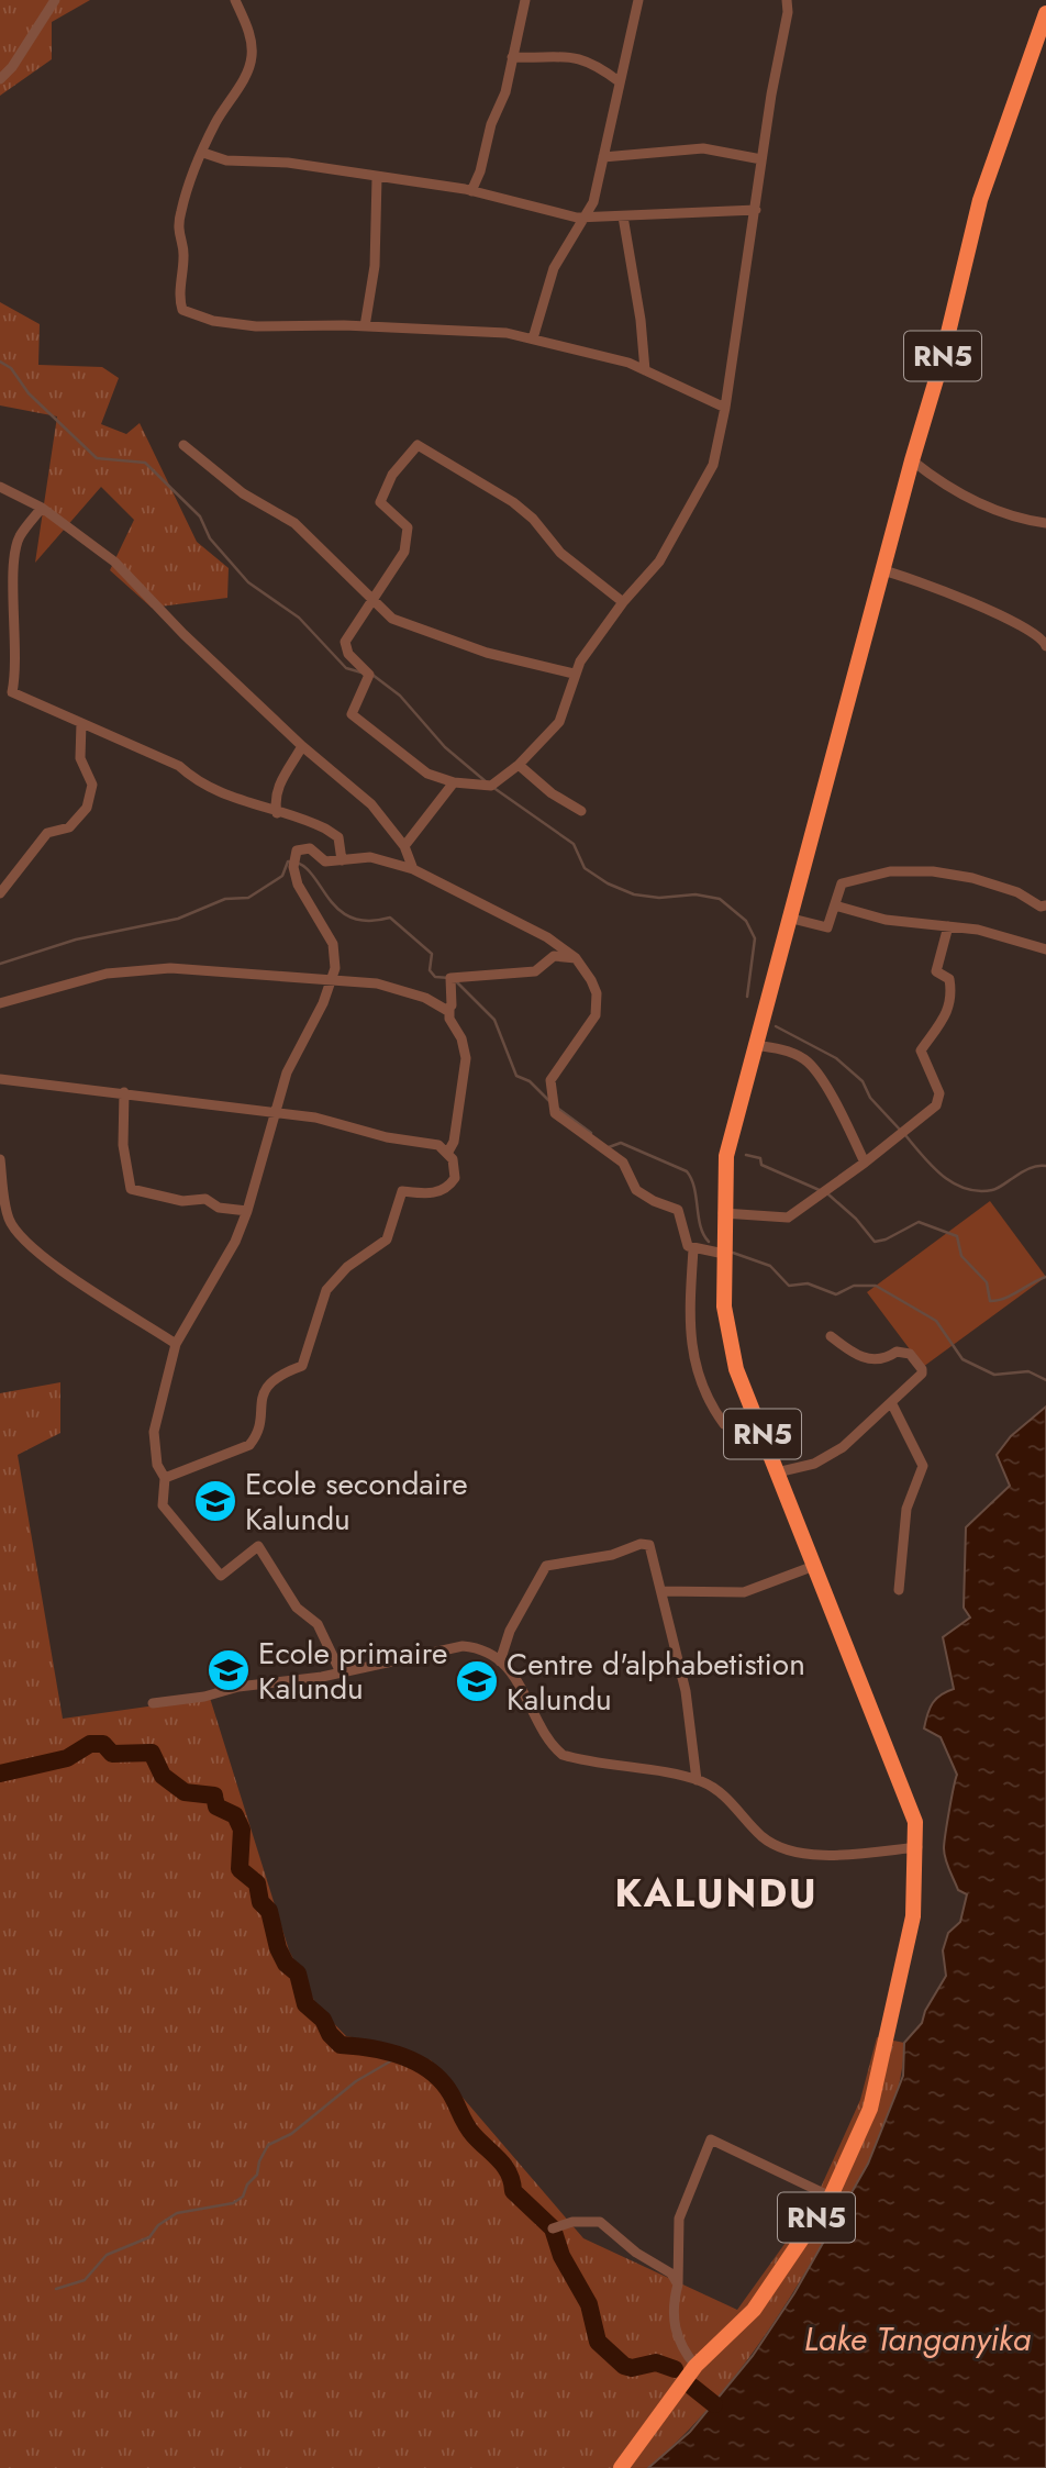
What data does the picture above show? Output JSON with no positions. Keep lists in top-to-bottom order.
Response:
{
  "streets": {
    "highway": ["RN5"]
  },
  "districts": ["KALUNDU"],
  "water": ["Lake Tanganyika"],
  "places": {
    "school or university": ["Ecole secondaire Kalundu", "Ecole primaire Kalundu", "Centre d'alphabetistion Kalundu"]
  }
}
